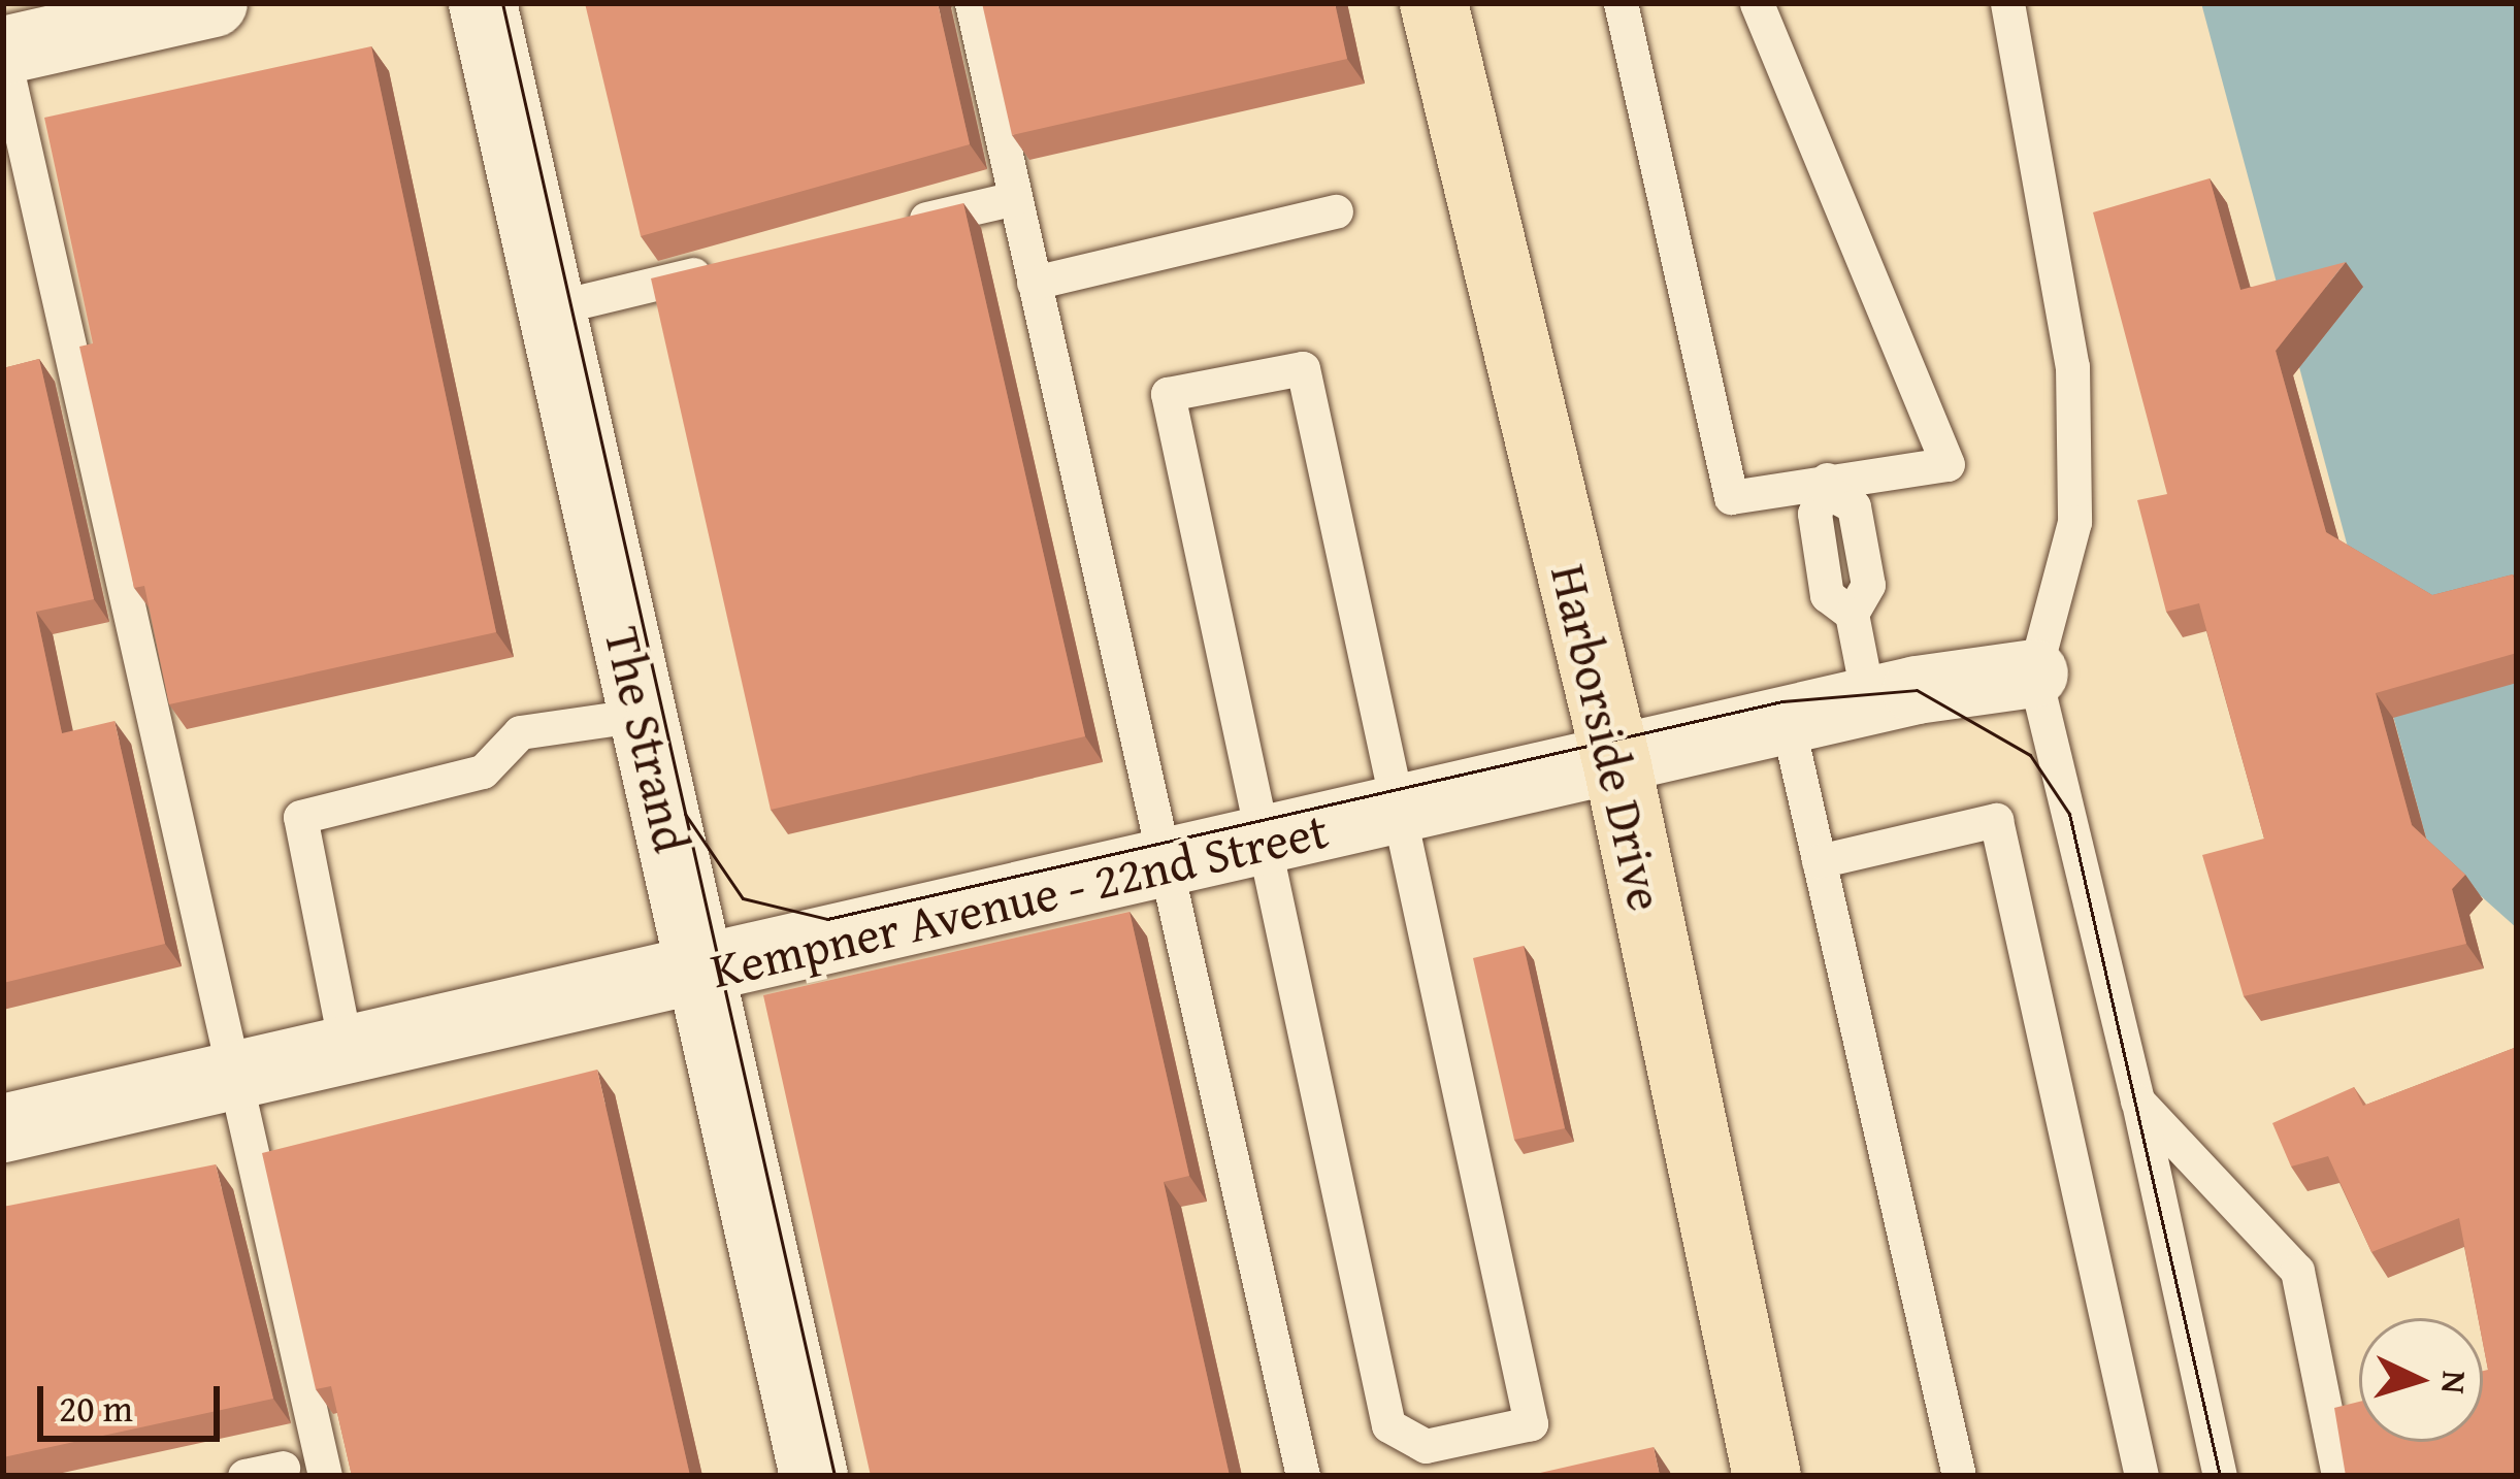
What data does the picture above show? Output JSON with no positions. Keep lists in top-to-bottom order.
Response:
{
  "streets": {
    "main road": ["Harborside Drive"],
    "street": ["The Strand", "Kempner Avenue - 22nd Street"]
  },
  "crossings": [
    ["Harborside Drive", "Kempner Avenue - 22nd Street"],
    ["The Strand", "Kempner Avenue - 22nd Street"]
  ],
  "scale_bar": "20 m",
  "north": "right"
}
